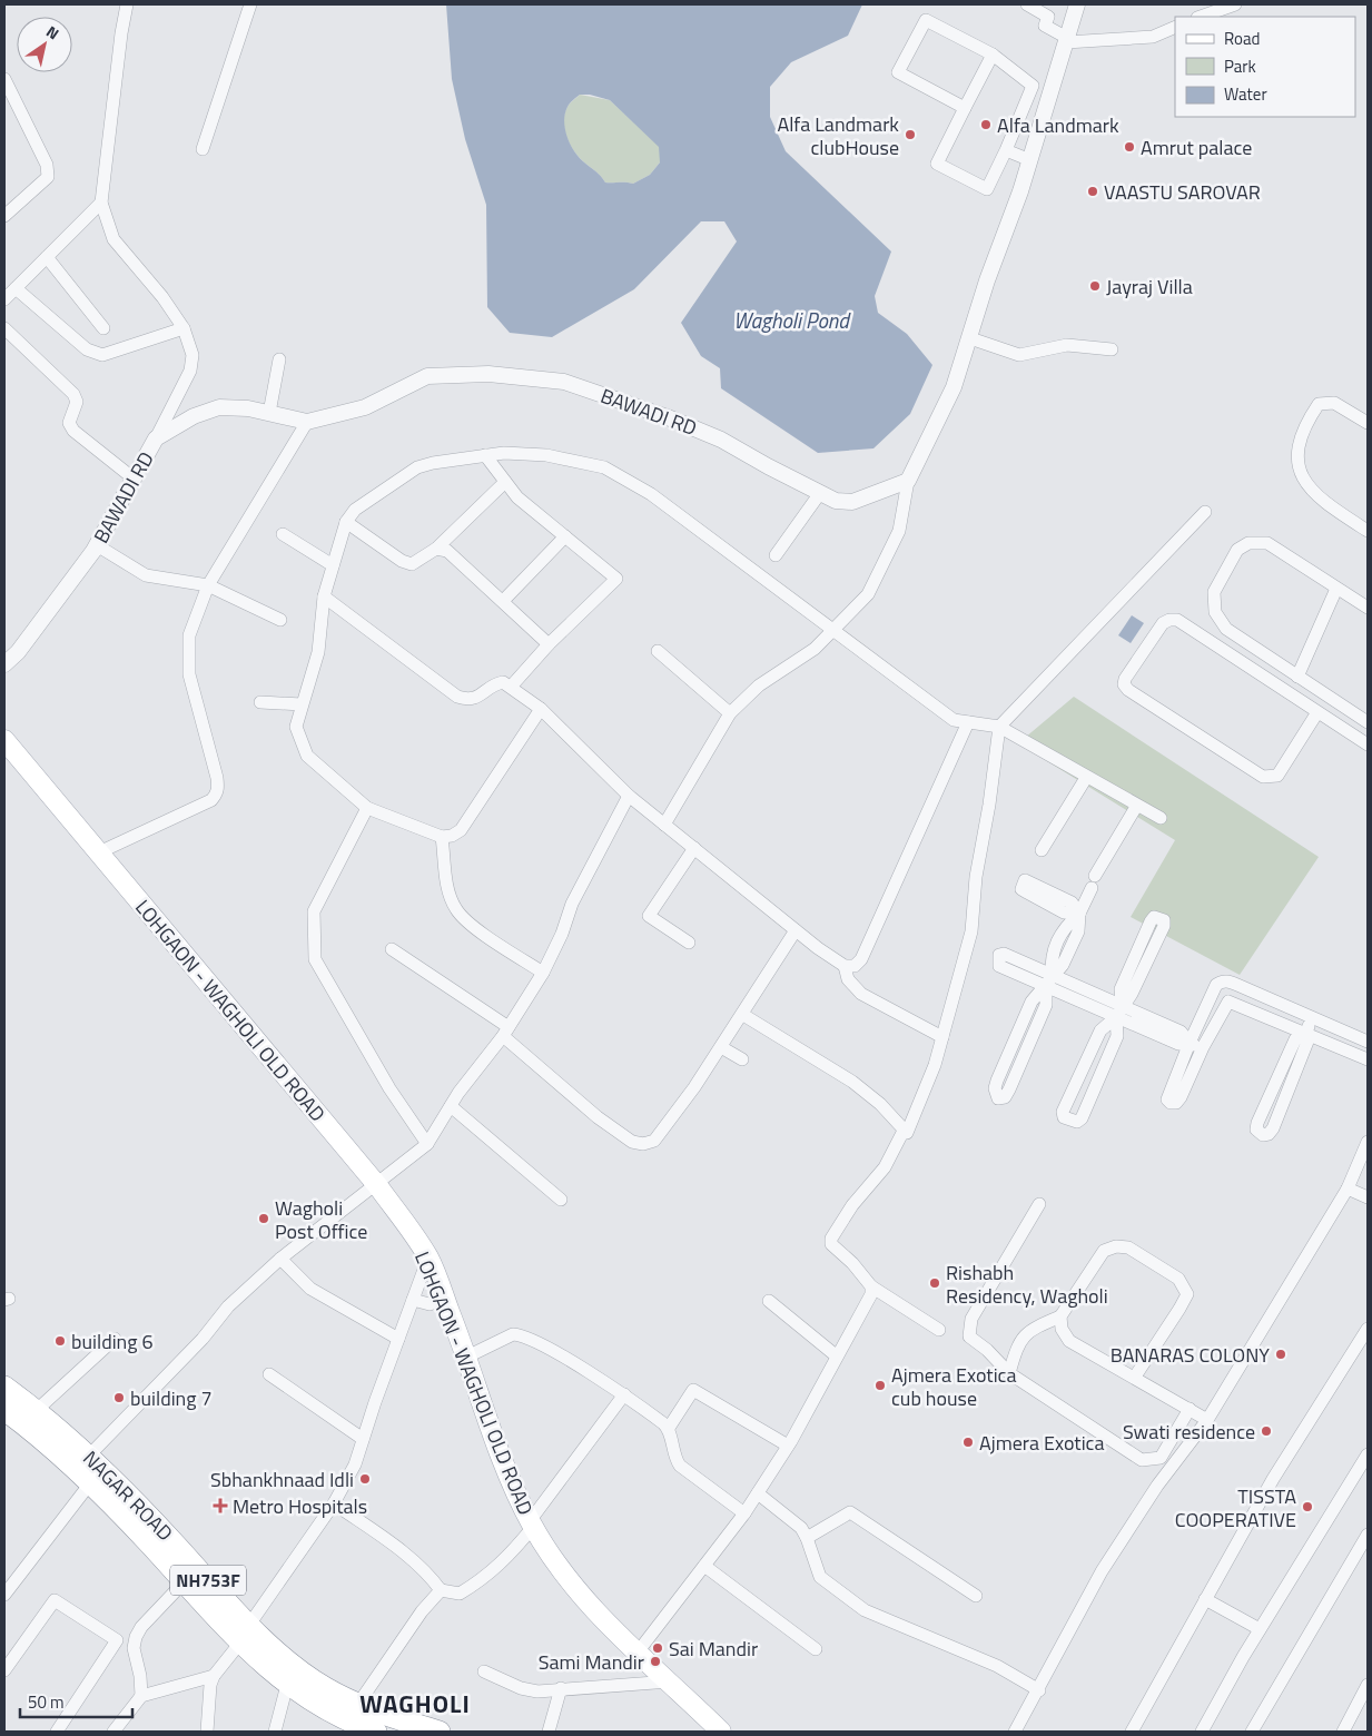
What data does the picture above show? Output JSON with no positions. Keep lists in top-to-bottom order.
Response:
{
  "streets": {
    "highway": ["NAGAR ROAD", "NH753F"],
    "main road": ["LOHGAON - WAGHOLI OLD ROAD"],
    "street": ["BAWADI RD"]
  },
  "districts": ["WAGHOLI"],
  "water": ["Wagholi Pond"],
  "places": {
    "other": [
      "Alfa Landmark",
      "Alfa Landmark clubHouse",
      "Amrut palace",
      "VAASTU SAROVAR",
      "Jayraj Villa",
      "Wagholi Post Office",
      "Rishabh Residency, Wagholi",
      "building 6",
      "BANARAS COLONY",
      "Ajmera Exotica cub house",
      "building 7",
      "Swati residence",
      "Ajmera Exotica",
      "Sbhankhnaad Idli",
      "TISSTA COOPERATIVE",
      "Sai Mandir",
      "Sami Mandir"
    ],
    "health": ["Metro Hospitals"]
  },
  "legend": ["Road", "Park", "Water"],
  "scale_bar": "50 m",
  "north": "top right"
}
